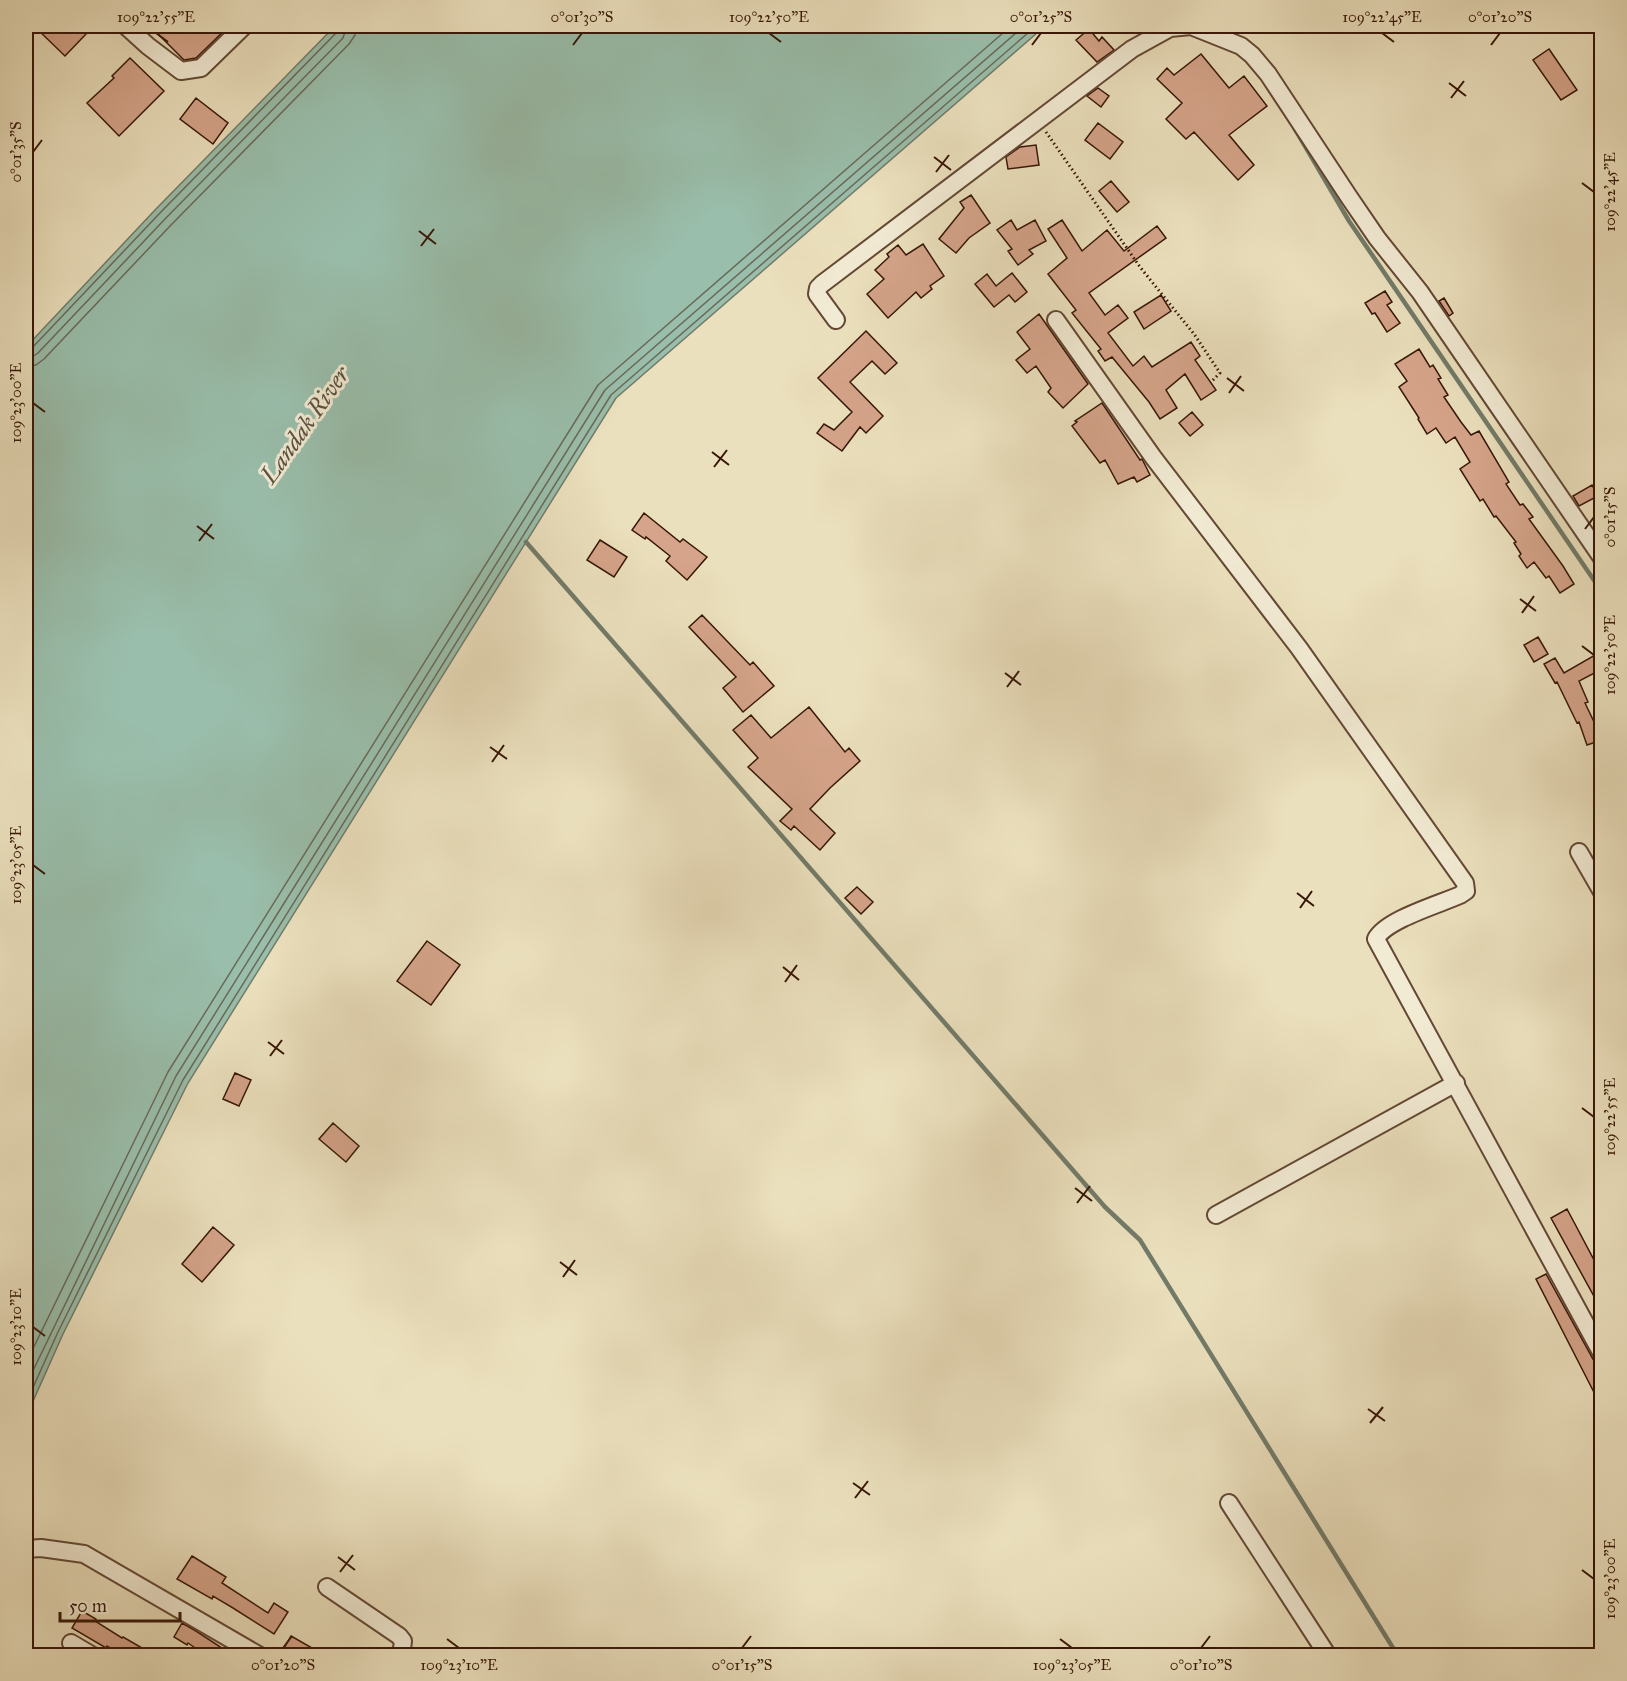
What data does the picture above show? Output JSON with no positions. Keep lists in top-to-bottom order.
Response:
{
  "water": ["Landak River"],
  "scale_bar": "50 m",
  "coordinates": [
    "109°22'55\"E",
    "0°01'30\"S",
    "109°22'50\"E",
    "0°01'25\"S",
    "109°22'45\"E",
    "0°01'20\"S",
    "0°01'35\"S",
    "109°23'00\"E",
    "0°01'15\"S",
    "109°23'05\"E",
    "109°23'10\"E",
    "0°01'10\"S"
  ]
}
